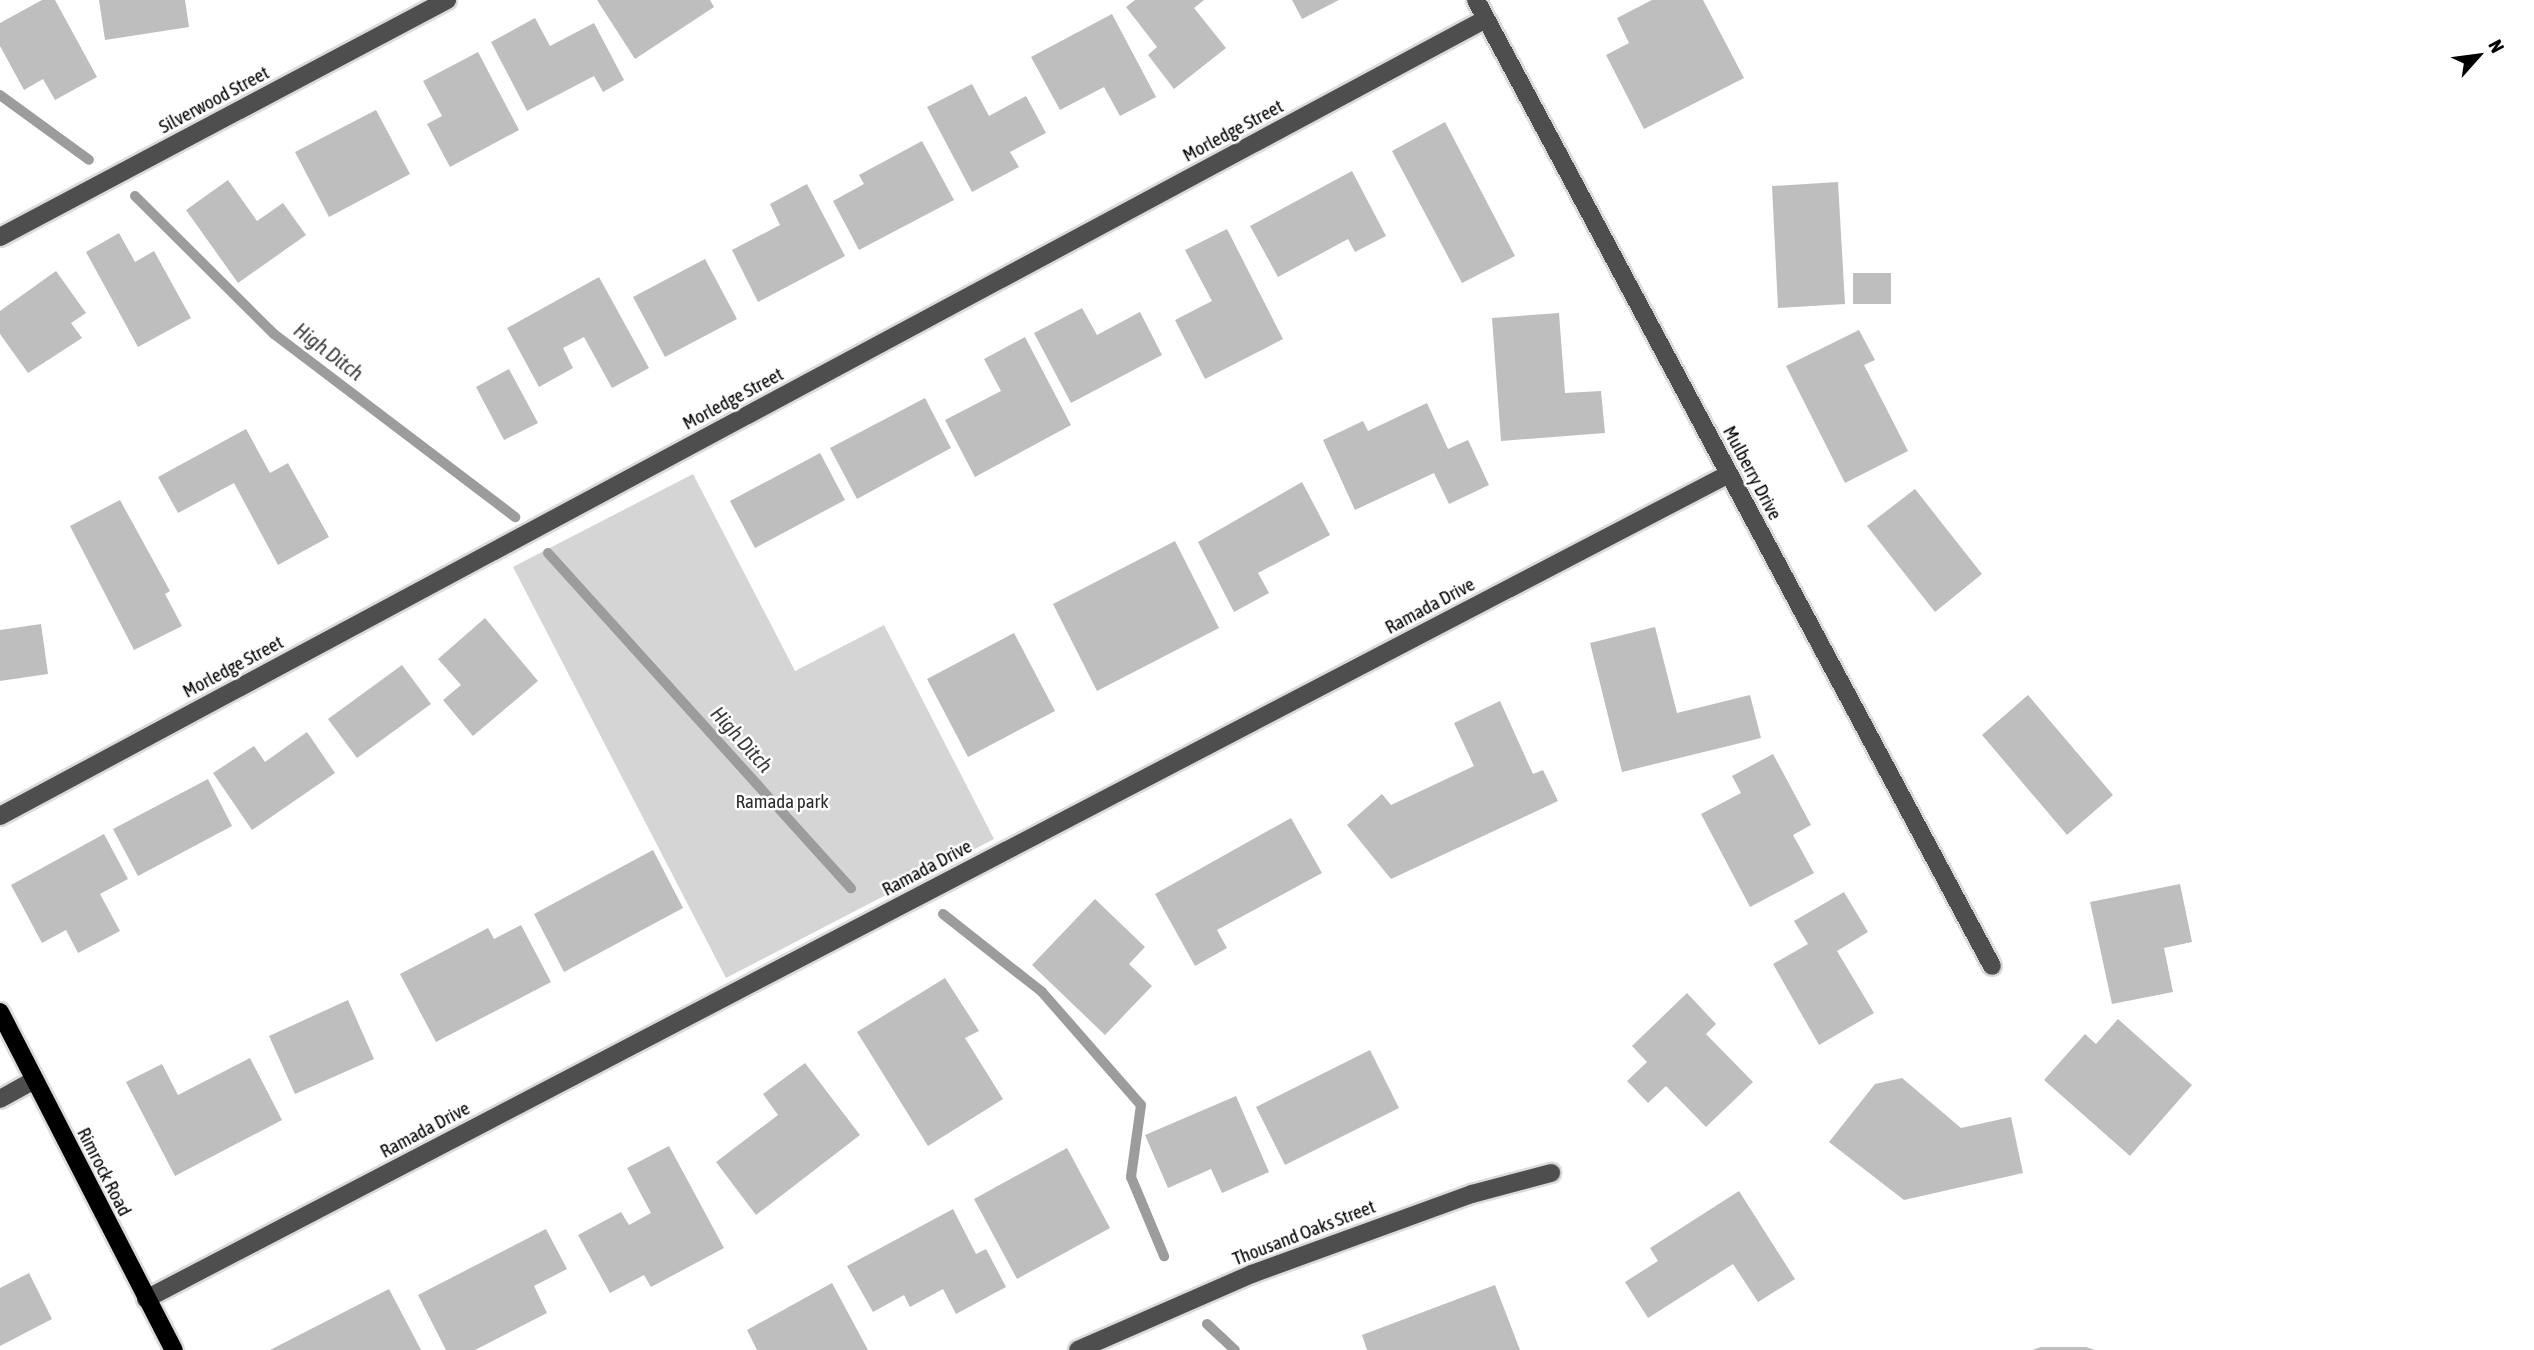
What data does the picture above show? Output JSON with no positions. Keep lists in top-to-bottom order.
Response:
{
  "streets": {
    "main road": ["Rimrock Road"],
    "street": [
      "Silverwood Street",
      "Morledge Street",
      "Mulberry Drive",
      "Ramada Drive",
      "Thousand Oaks Street"
    ]
  },
  "crossings": [
    ["Morledge Street", "Mulberry Drive"],
    ["Mulberry Drive", "Ramada Drive"],
    ["Ramada Drive", "Rimrock Road"]
  ],
  "water": ["High Ditch"],
  "parks": ["Ramada park"],
  "north": "top right"
}
